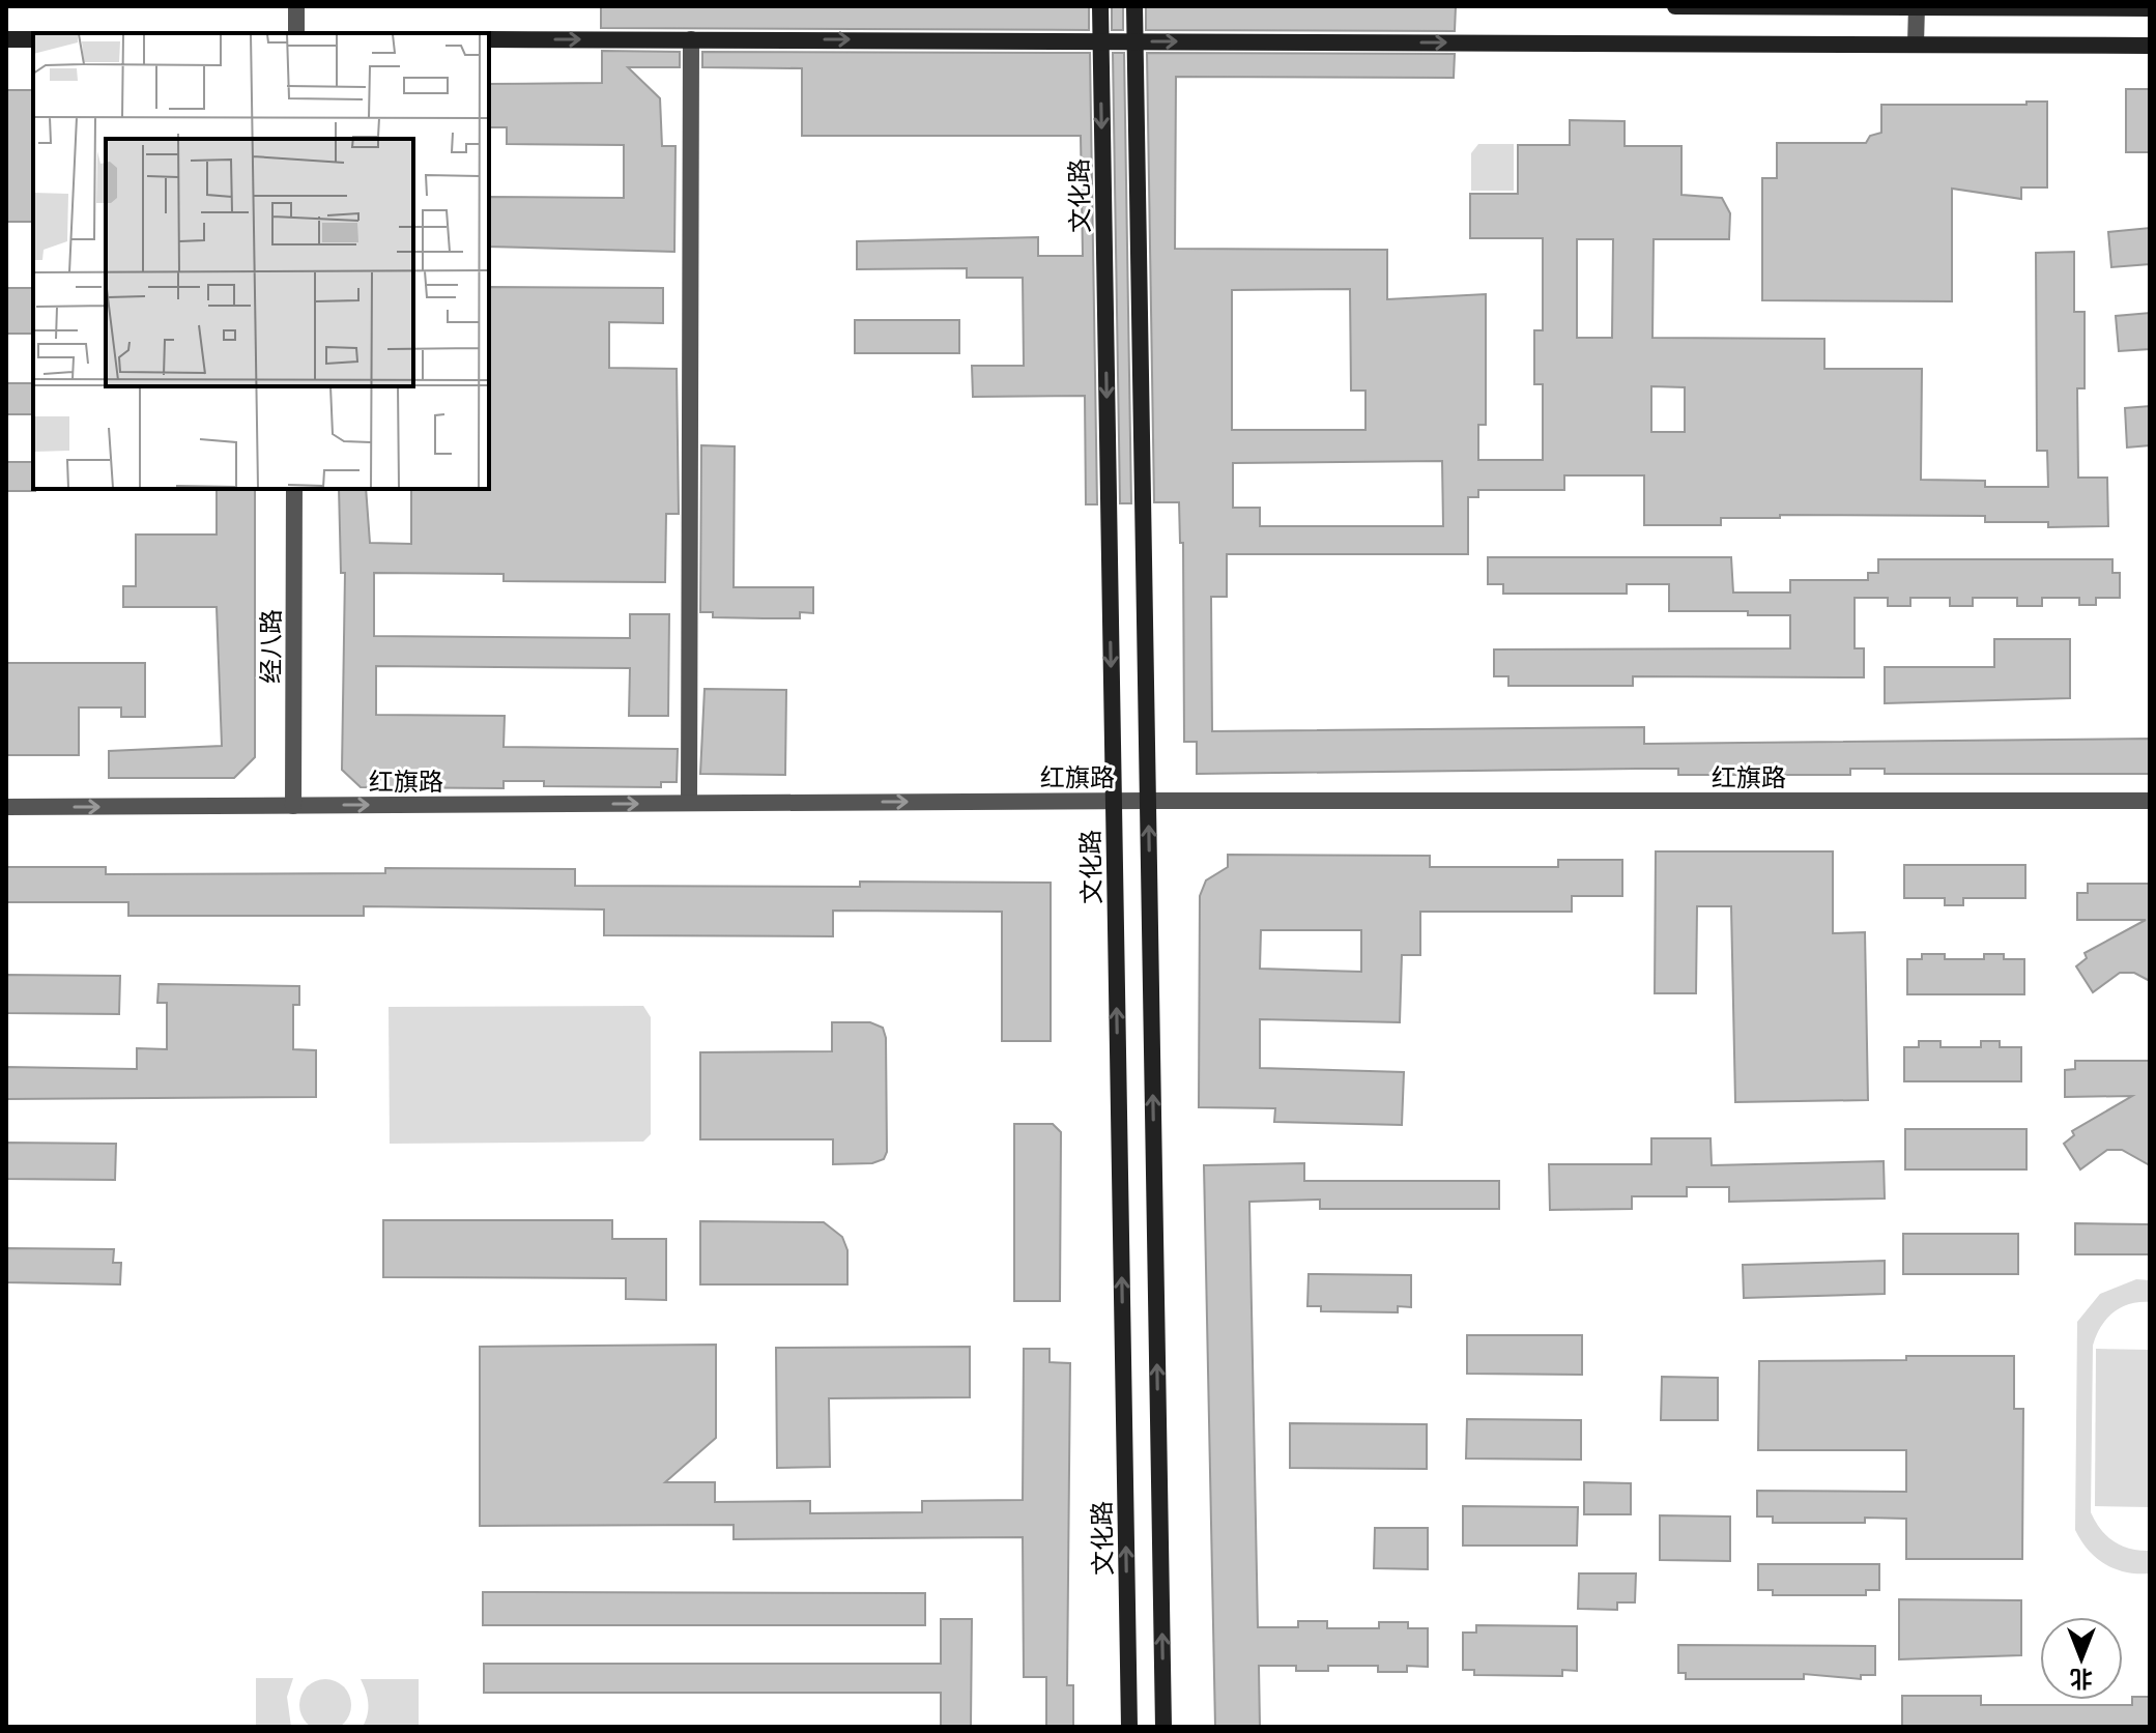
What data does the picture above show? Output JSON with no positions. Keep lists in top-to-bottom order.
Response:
{
  "streets": {
    "main road": ["文化路"],
    "street": ["经八路", "红旗路"]
  },
  "crossings": [
    ["文化路", "红旗路"],
    ["经八路", "红旗路"]
  ],
  "one_way": ["红旗路"],
  "north": "bottom"
}
